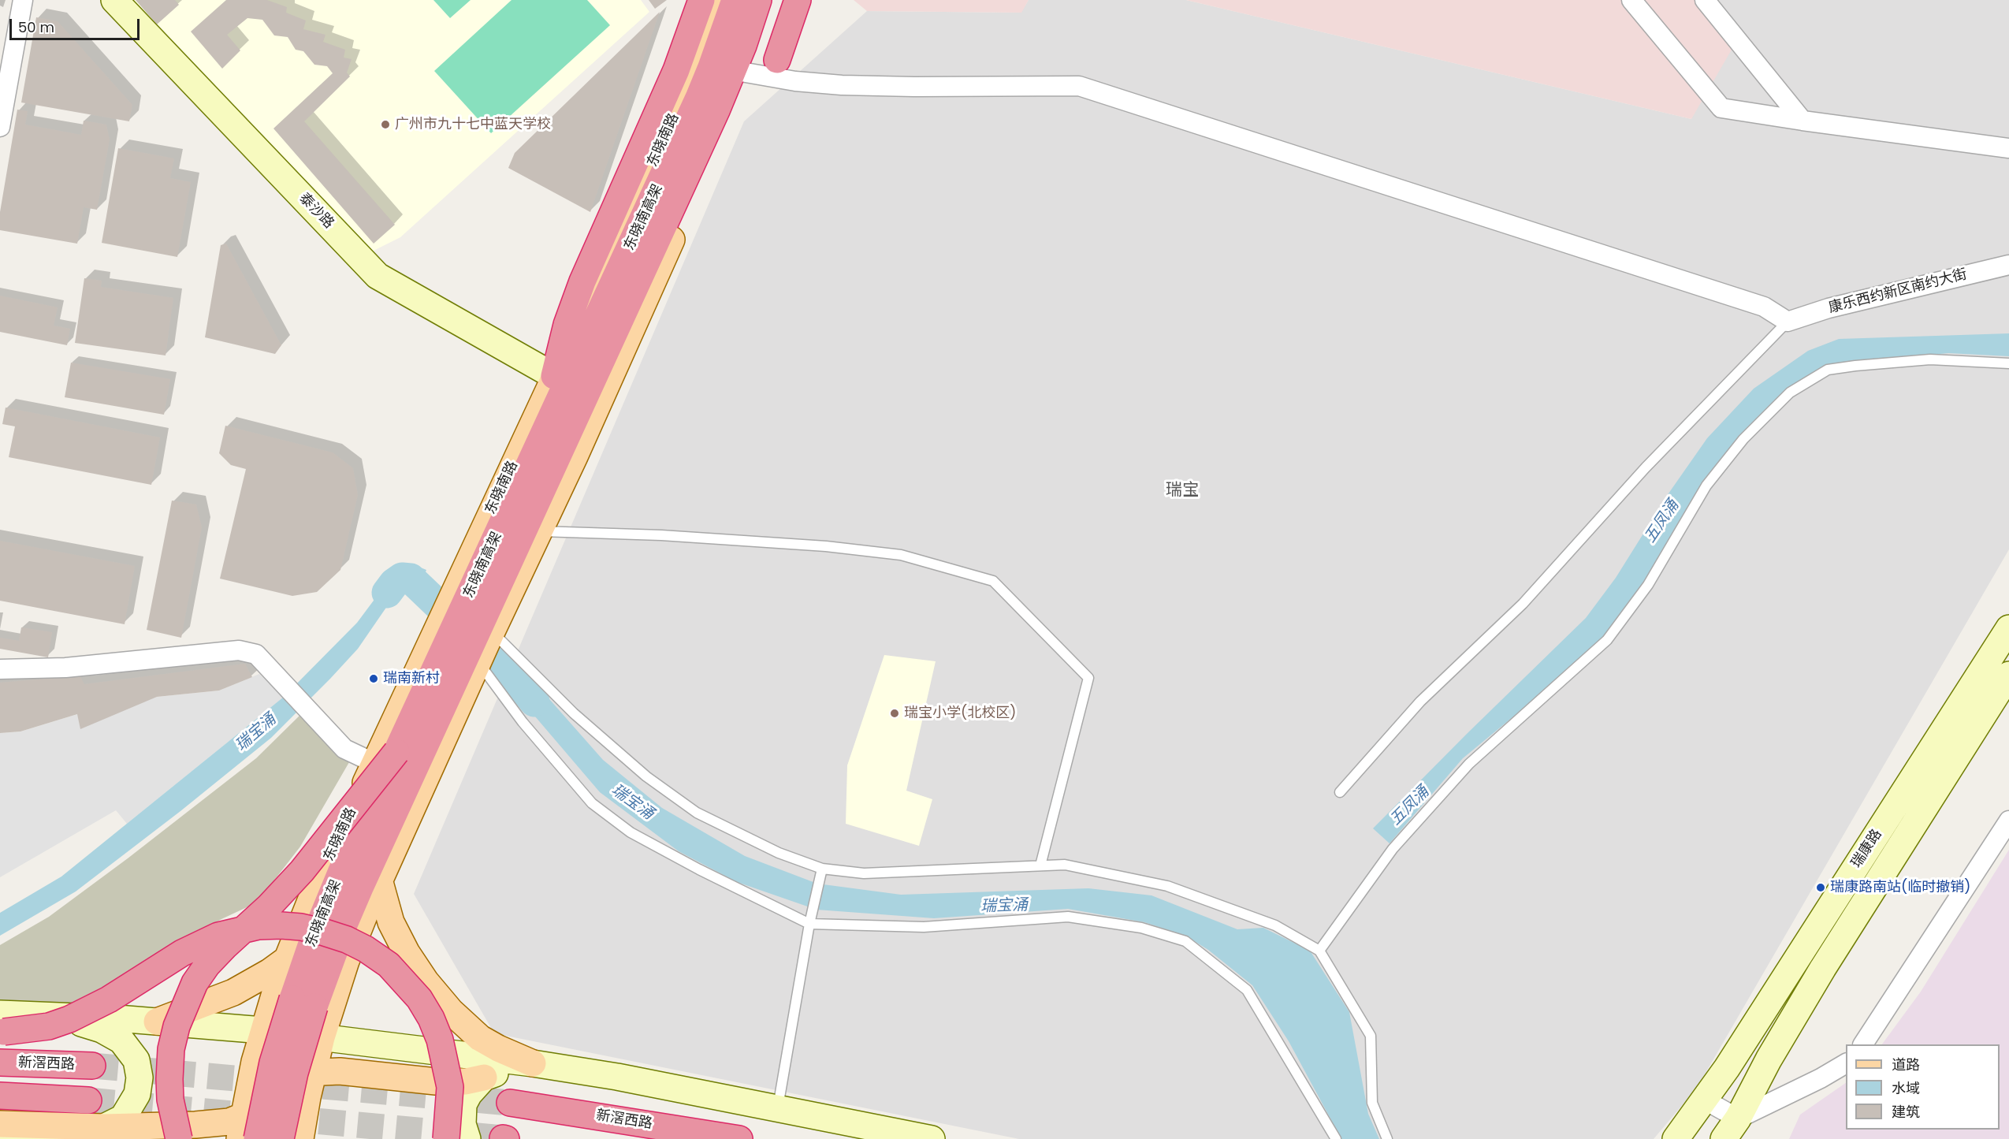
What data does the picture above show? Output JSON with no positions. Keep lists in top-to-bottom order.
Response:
{
  "streets": {
    "highway": ["东晓南高架", "新滘西路"],
    "main road": ["东晓南路", "泰沙路", "瑞康路"],
    "street": ["康乐西约新区南约大街"]
  },
  "crossings": [
    ["东晓南路", "泰沙路"],
    ["东晓南路", "东晓南高架"]
  ],
  "districts": ["瑞宝"],
  "water": ["五凤涌", "瑞宝涌"],
  "places": [
    "广州市九十七中蓝天学校",
    "瑞南新村",
    "瑞宝小学(北校区)",
    "瑞康路南站(临时撤销)"
  ],
  "legend": ["道路", "水域", "建筑"],
  "scale_bar": "50 m"
}
